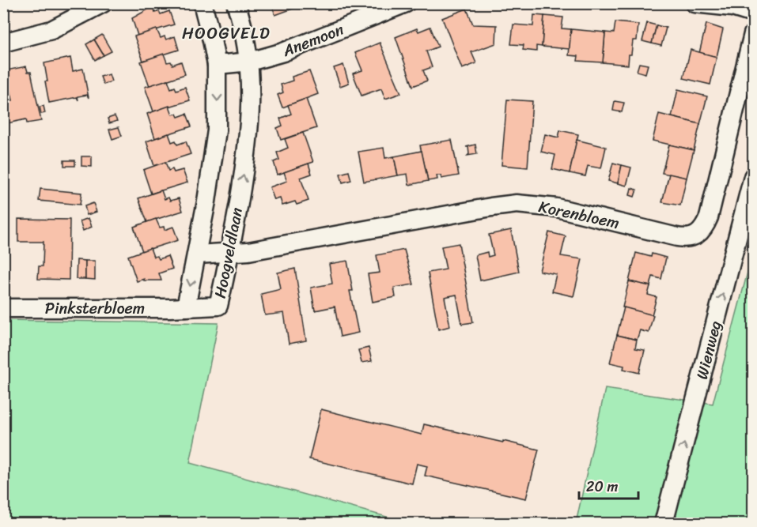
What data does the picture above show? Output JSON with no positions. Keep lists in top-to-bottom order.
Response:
{
  "streets": {
    "street": [
      "Anemoon",
      "Korenbloem",
      "Hoogveldlaan",
      "Pinksterbloem",
      "Wienweg"
    ]
  },
  "crossings": [
    ["Anemoon", "Hoogveldlaan"],
    ["Korenbloem", "Hoogveldlaan"],
    ["Hoogveldlaan", "Pinksterbloem"]
  ],
  "one_way": ["Wienweg"],
  "districts": ["HOOGVELD"],
  "scale_bar": "20 m"
}
